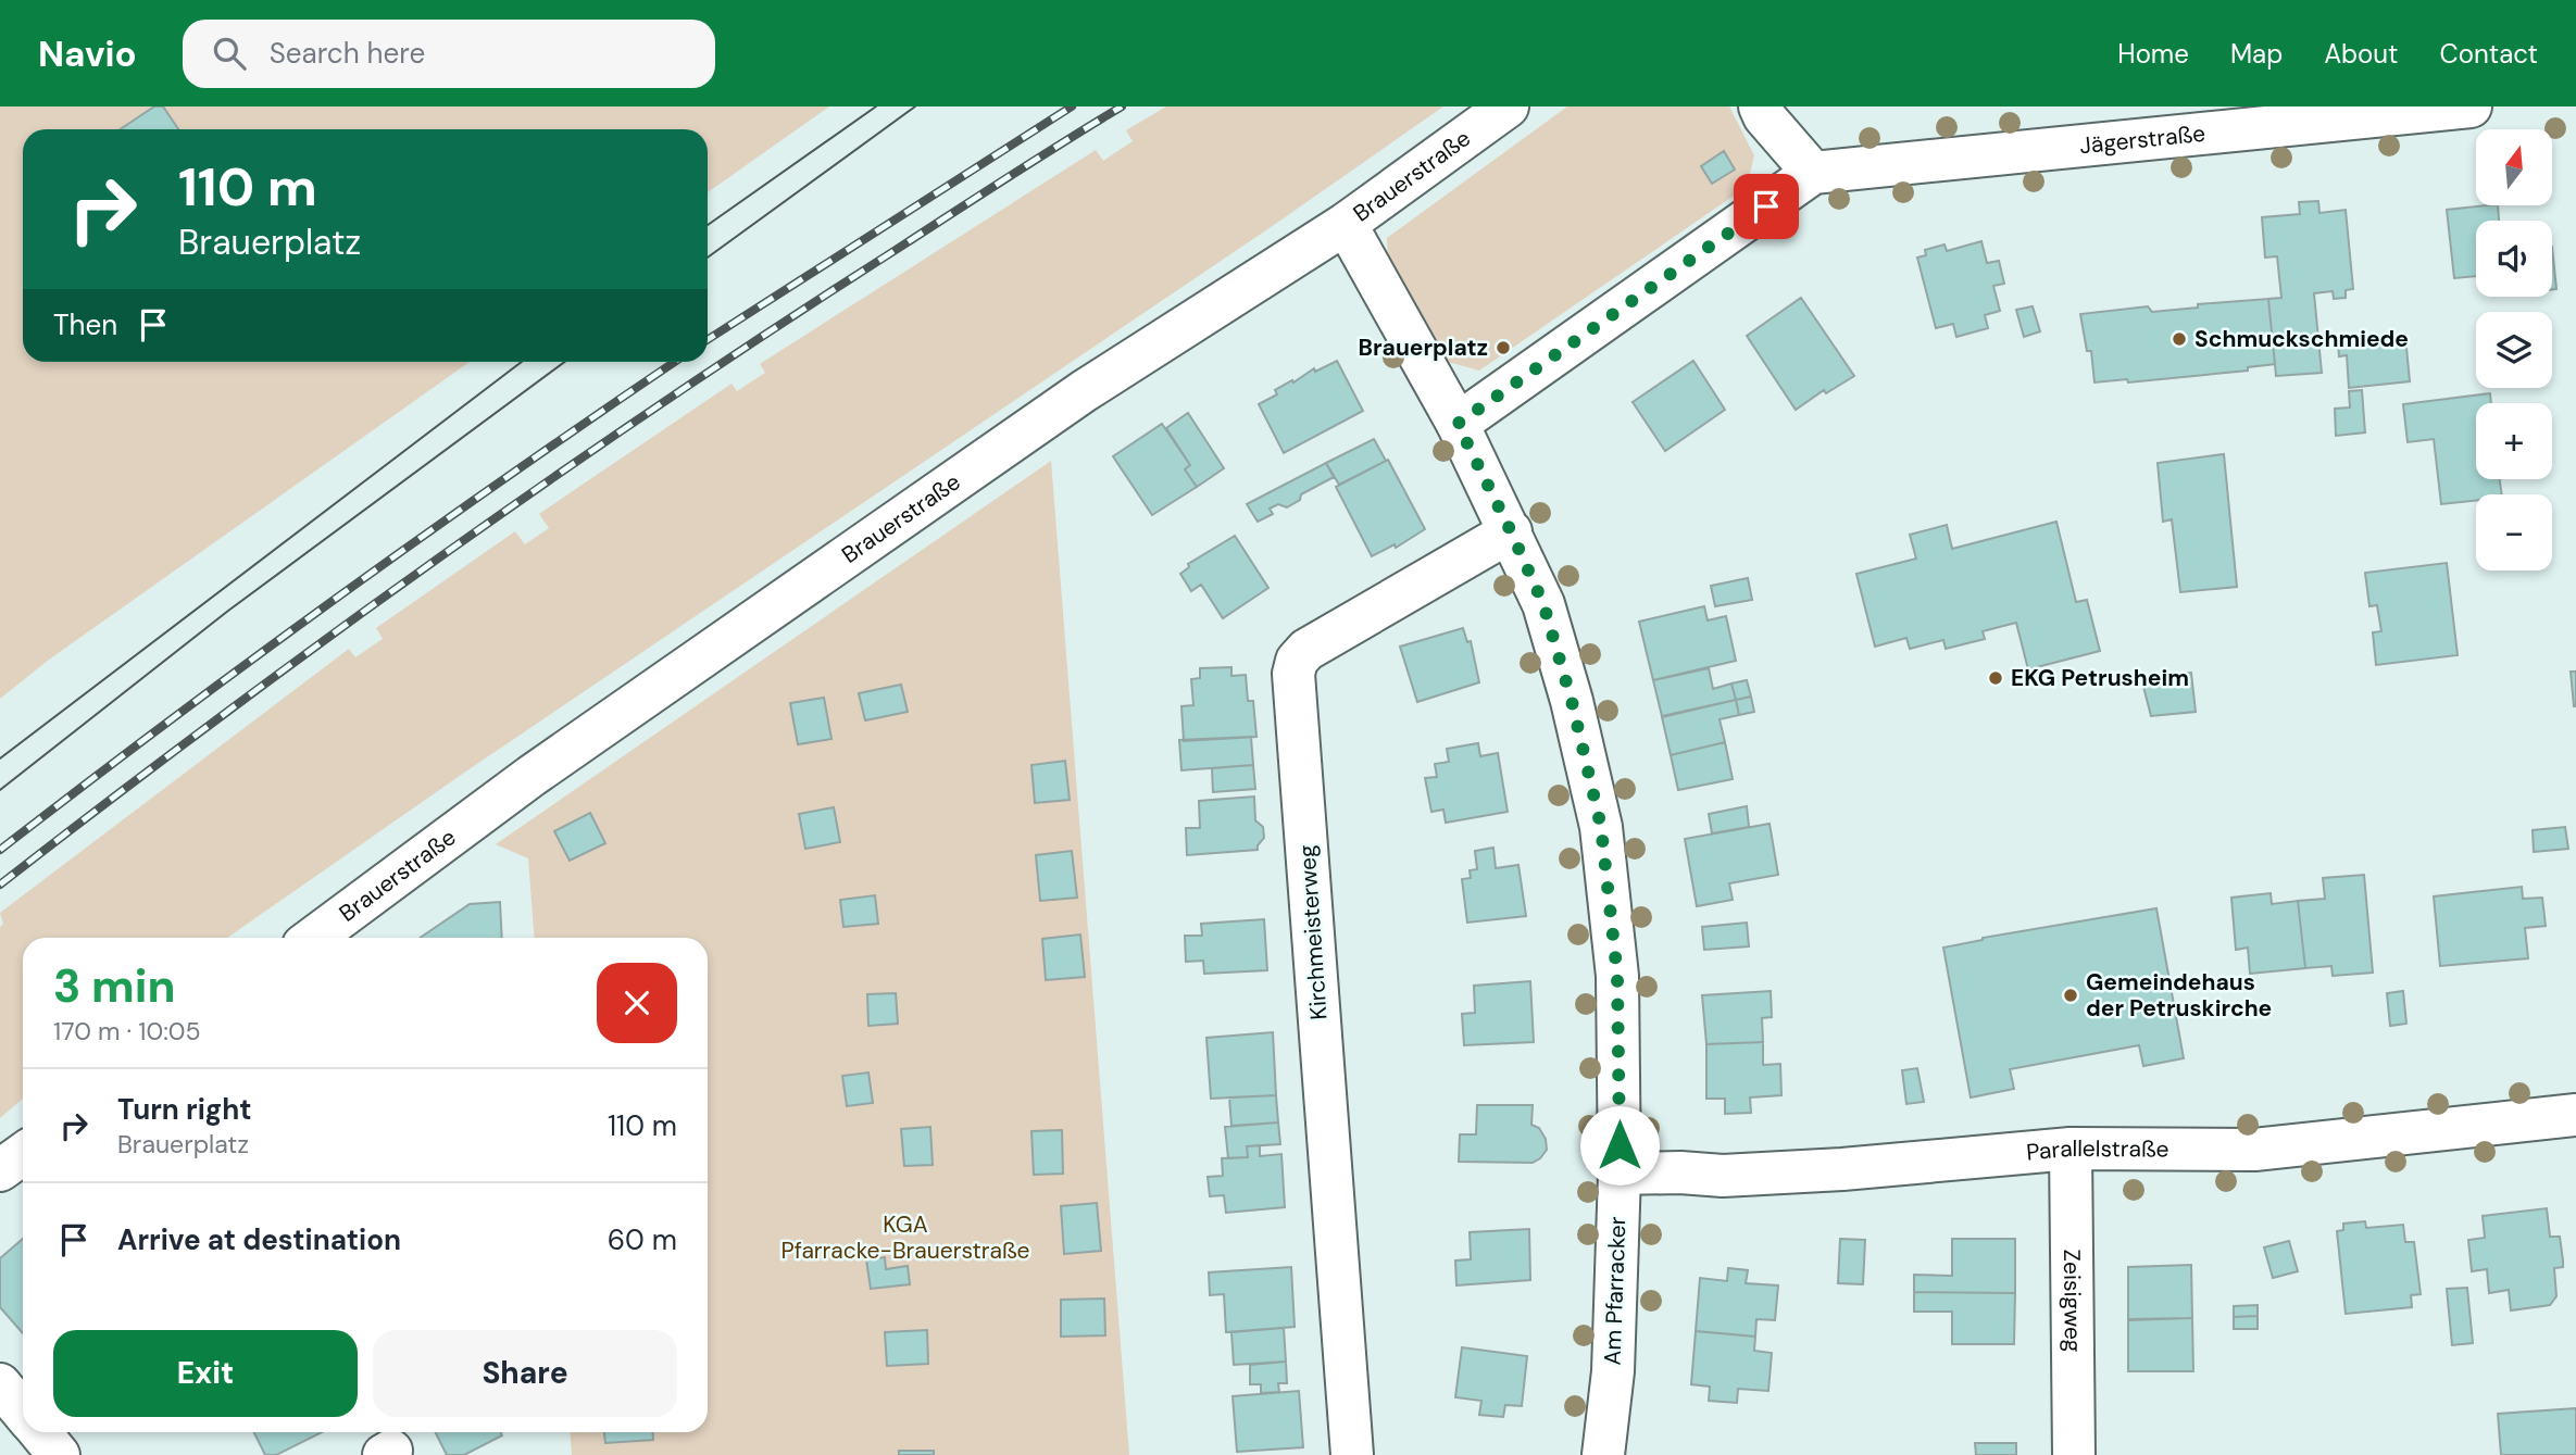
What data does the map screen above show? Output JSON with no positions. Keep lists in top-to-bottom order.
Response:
{
  "streets": {
    "street": [
      "Jägerstraße",
      "Brauerstraße",
      "Kirchmeisterweg",
      "Parallelstraße",
      "Am Pfarracker",
      "Zeisigweg"
    ]
  },
  "crossings": [
    ["Brauerstraße", "Am Pfarracker"],
    ["Kirchmeisterweg", "Am Pfarracker"],
    ["Parallelstraße", "Am Pfarracker"],
    ["Parallelstraße", "Zeisigweg"]
  ],
  "parks": ["KGA Pfarracke-Brauerstraße"],
  "places": [
    "Schmuckschmiede",
    "Brauerplatz",
    "EKG Petrusheim",
    "Gemeindehaus der Petruskirche"
  ],
  "north": "top",
  "page": {
    "header": "Navio",
    "search": "Search here",
    "nav": [
      "Home",
      "Map",
      "About",
      "Contact"
    ],
    "map_buttons": ["+", "−"],
    "turn": ["110 m", "Brauerplatz"],
    "then": "Then",
    "heading": ["3 min", "170 m · 10:05"],
    "list": [
      {
        "name": "Turn right",
        "note": "Brauerplatz",
        "value": "110 m"
      },
      {
        "name": "Arrive at destination",
        "value": "60 m"
      }
    ],
    "buttons": ["Exit", "Share"]
  }
}
